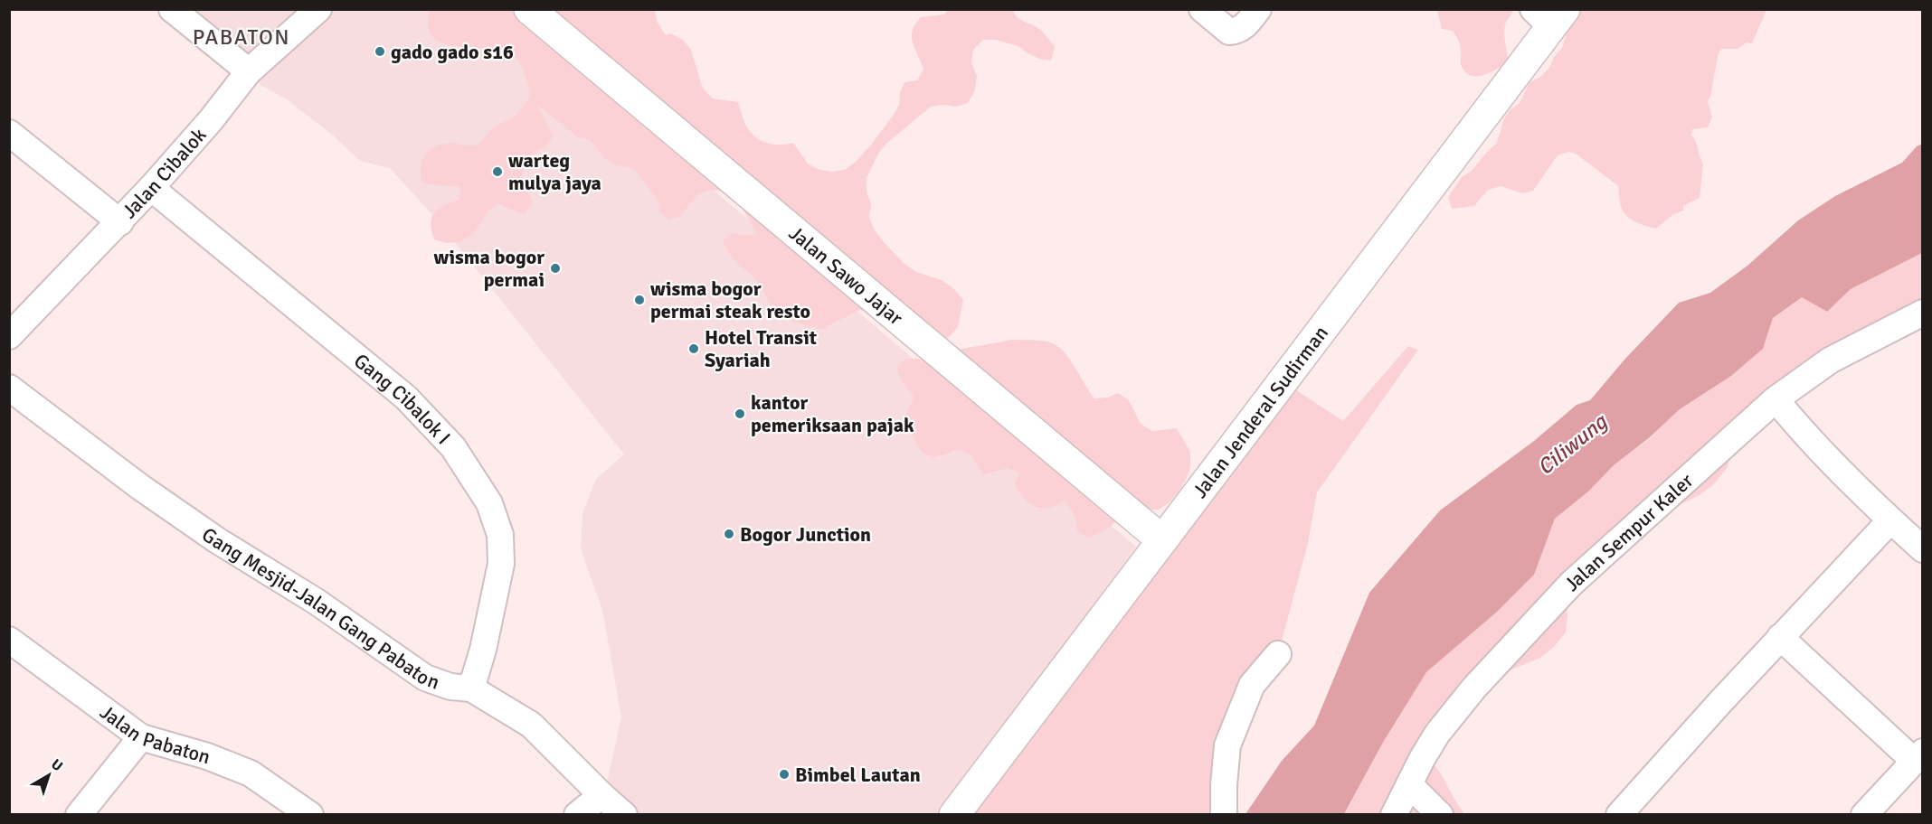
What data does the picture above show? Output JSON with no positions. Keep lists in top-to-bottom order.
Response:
{
  "streets": {
    "main road": ["Jalan Sawo Jajar", "Jalan Jenderal Sudirman"],
    "street": [
      "Jalan Cibalok",
      "Gang Cibalok I",
      "Jalan Sempur Kaler",
      "Gang Mesjid-Jalan Gang Pabaton",
      "Jalan Pabaton"
    ]
  },
  "crossings": [
    ["Jalan Cibalok", "Gang Cibalok I"],
    ["Jalan Sawo Jajar", "Jalan Jenderal Sudirman"],
    ["Gang Cibalok I", "Gang Mesjid-Jalan Gang Pabaton"]
  ],
  "districts": ["PABATON"],
  "water": ["Ciliwung"],
  "places": [
    "gado gado s16",
    "warteg mulya jaya",
    "wisma bogor permai",
    "wisma bogor permai steak resto",
    "Hotel Transit Syariah",
    "kantor pemeriksaan pajak",
    "Bogor Junction",
    "Bimbel Lautan"
  ],
  "north": "top right"
}
